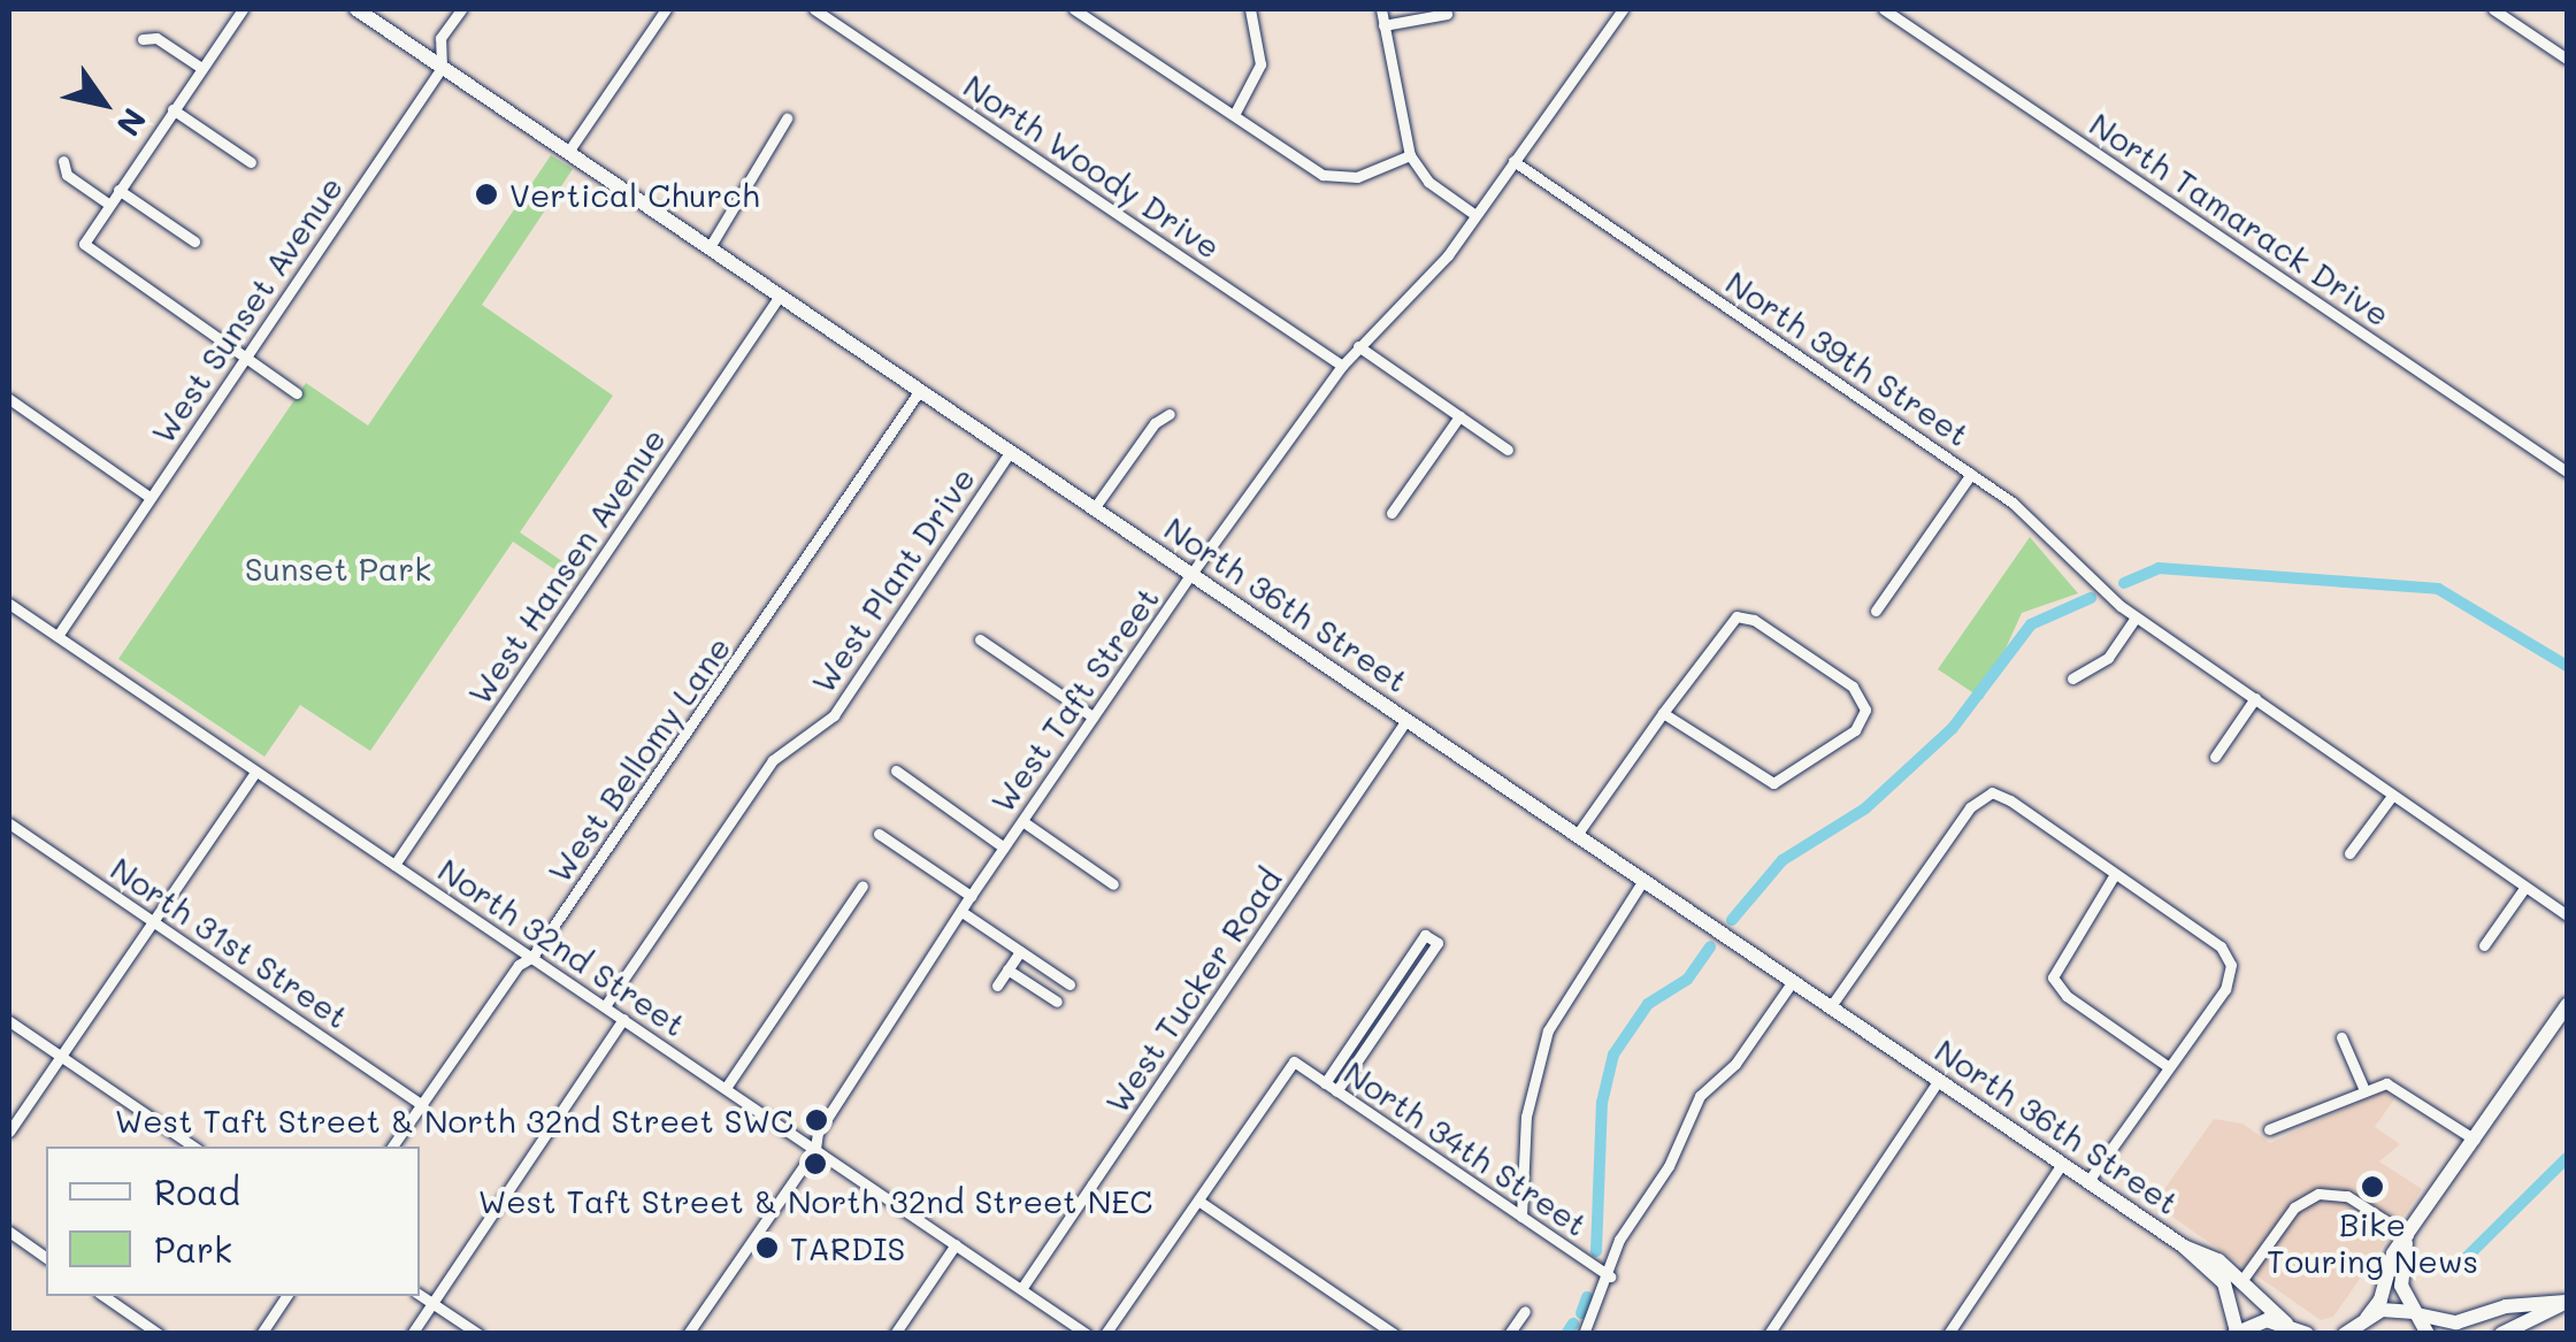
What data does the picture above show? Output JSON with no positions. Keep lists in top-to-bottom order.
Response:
{
  "streets": {
    "street": [
      "North Woody Drive",
      "North Tamarack Drive",
      "West Sunset Avenue",
      "North 39th Street",
      "West Hansen Avenue",
      "West Plant Drive",
      "North 36th Street",
      "West Taft Street",
      "West Bellomy Lane",
      "North 31st Street",
      "North 32nd Street",
      "West Tucker Road",
      "North 34th Street"
    ]
  },
  "crossings": [
    ["North Woody Drive", "West Taft Street"],
    ["West Sunset Avenue", "North 36th Street"],
    ["West Sunset Avenue", "North 32nd Street"],
    ["North 39th Street", "West Taft Street"],
    ["West Hansen Avenue", "North 36th Street"],
    ["West Hansen Avenue", "North 32nd Street"],
    ["West Plant Drive", "North 36th Street"],
    ["West Plant Drive", "North 32nd Street"],
    ["North 36th Street", "West Taft Street"],
    ["North 36th Street", "West Bellomy Lane"],
    ["North 36th Street", "West Tucker Road"],
    ["West Taft Street", "North 32nd Street"],
    ["West Bellomy Lane", "North 31st Street"],
    ["West Bellomy Lane", "North 32nd Street"],
    ["North 32nd Street", "West Tucker Road"]
  ],
  "parks": ["Sunset Park"],
  "places": [
    "Vertical Church",
    "West Taft Street & North 32nd Street SWC",
    "West Taft Street & North 32nd Street NEC",
    "Bike Touring News",
    "TARDIS"
  ],
  "legend": ["Road", "Park"],
  "north": "bottom right"
}
